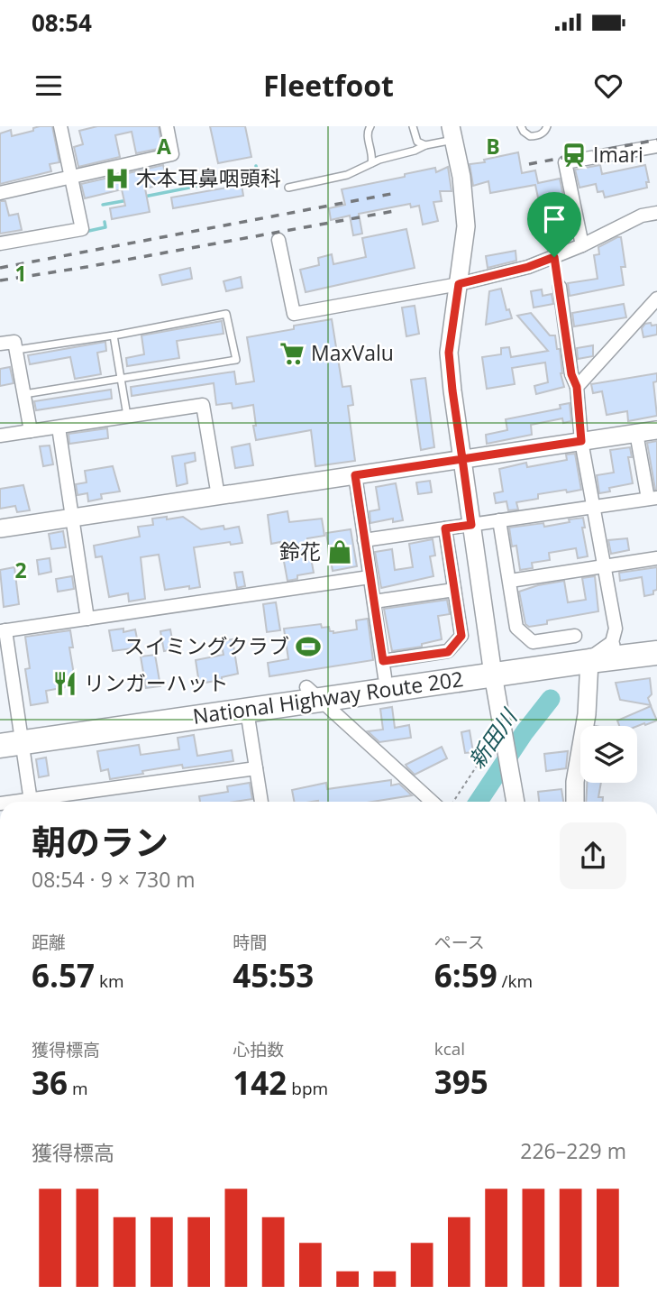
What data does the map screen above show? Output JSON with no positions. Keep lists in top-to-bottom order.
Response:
{
  "streets": {
    "highway": ["National Highway Route 202"]
  },
  "water": ["新田川"],
  "places": {
    "station": ["Imari"],
    "hospital": ["木本耳鼻咽頭科"],
    "supermarket": ["MaxValu"],
    "shop": ["鈴花"],
    "sports": ["スイミングクラブ"],
    "restaurant": ["リンガーハット"]
  },
  "page": {
    "status": "08:54",
    "header": "Fleetfoot",
    "heading": ["朝のラン", "08:54 · 9 × 730 m"],
    "stats": [
      ["距離", "6.57 km"],
      ["時間", "45:53"],
      ["ペース", "6:59 /km"],
      ["獲得標高", "36 m"],
      ["心拍数", "142 bpm"],
      ["kcal", "395"]
    ],
    "chart": ["獲得標高", "226–229 m"]
  },
  "grid": {
    "columns": ["A", "B"],
    "rows": ["1", "2"]
  }
}
